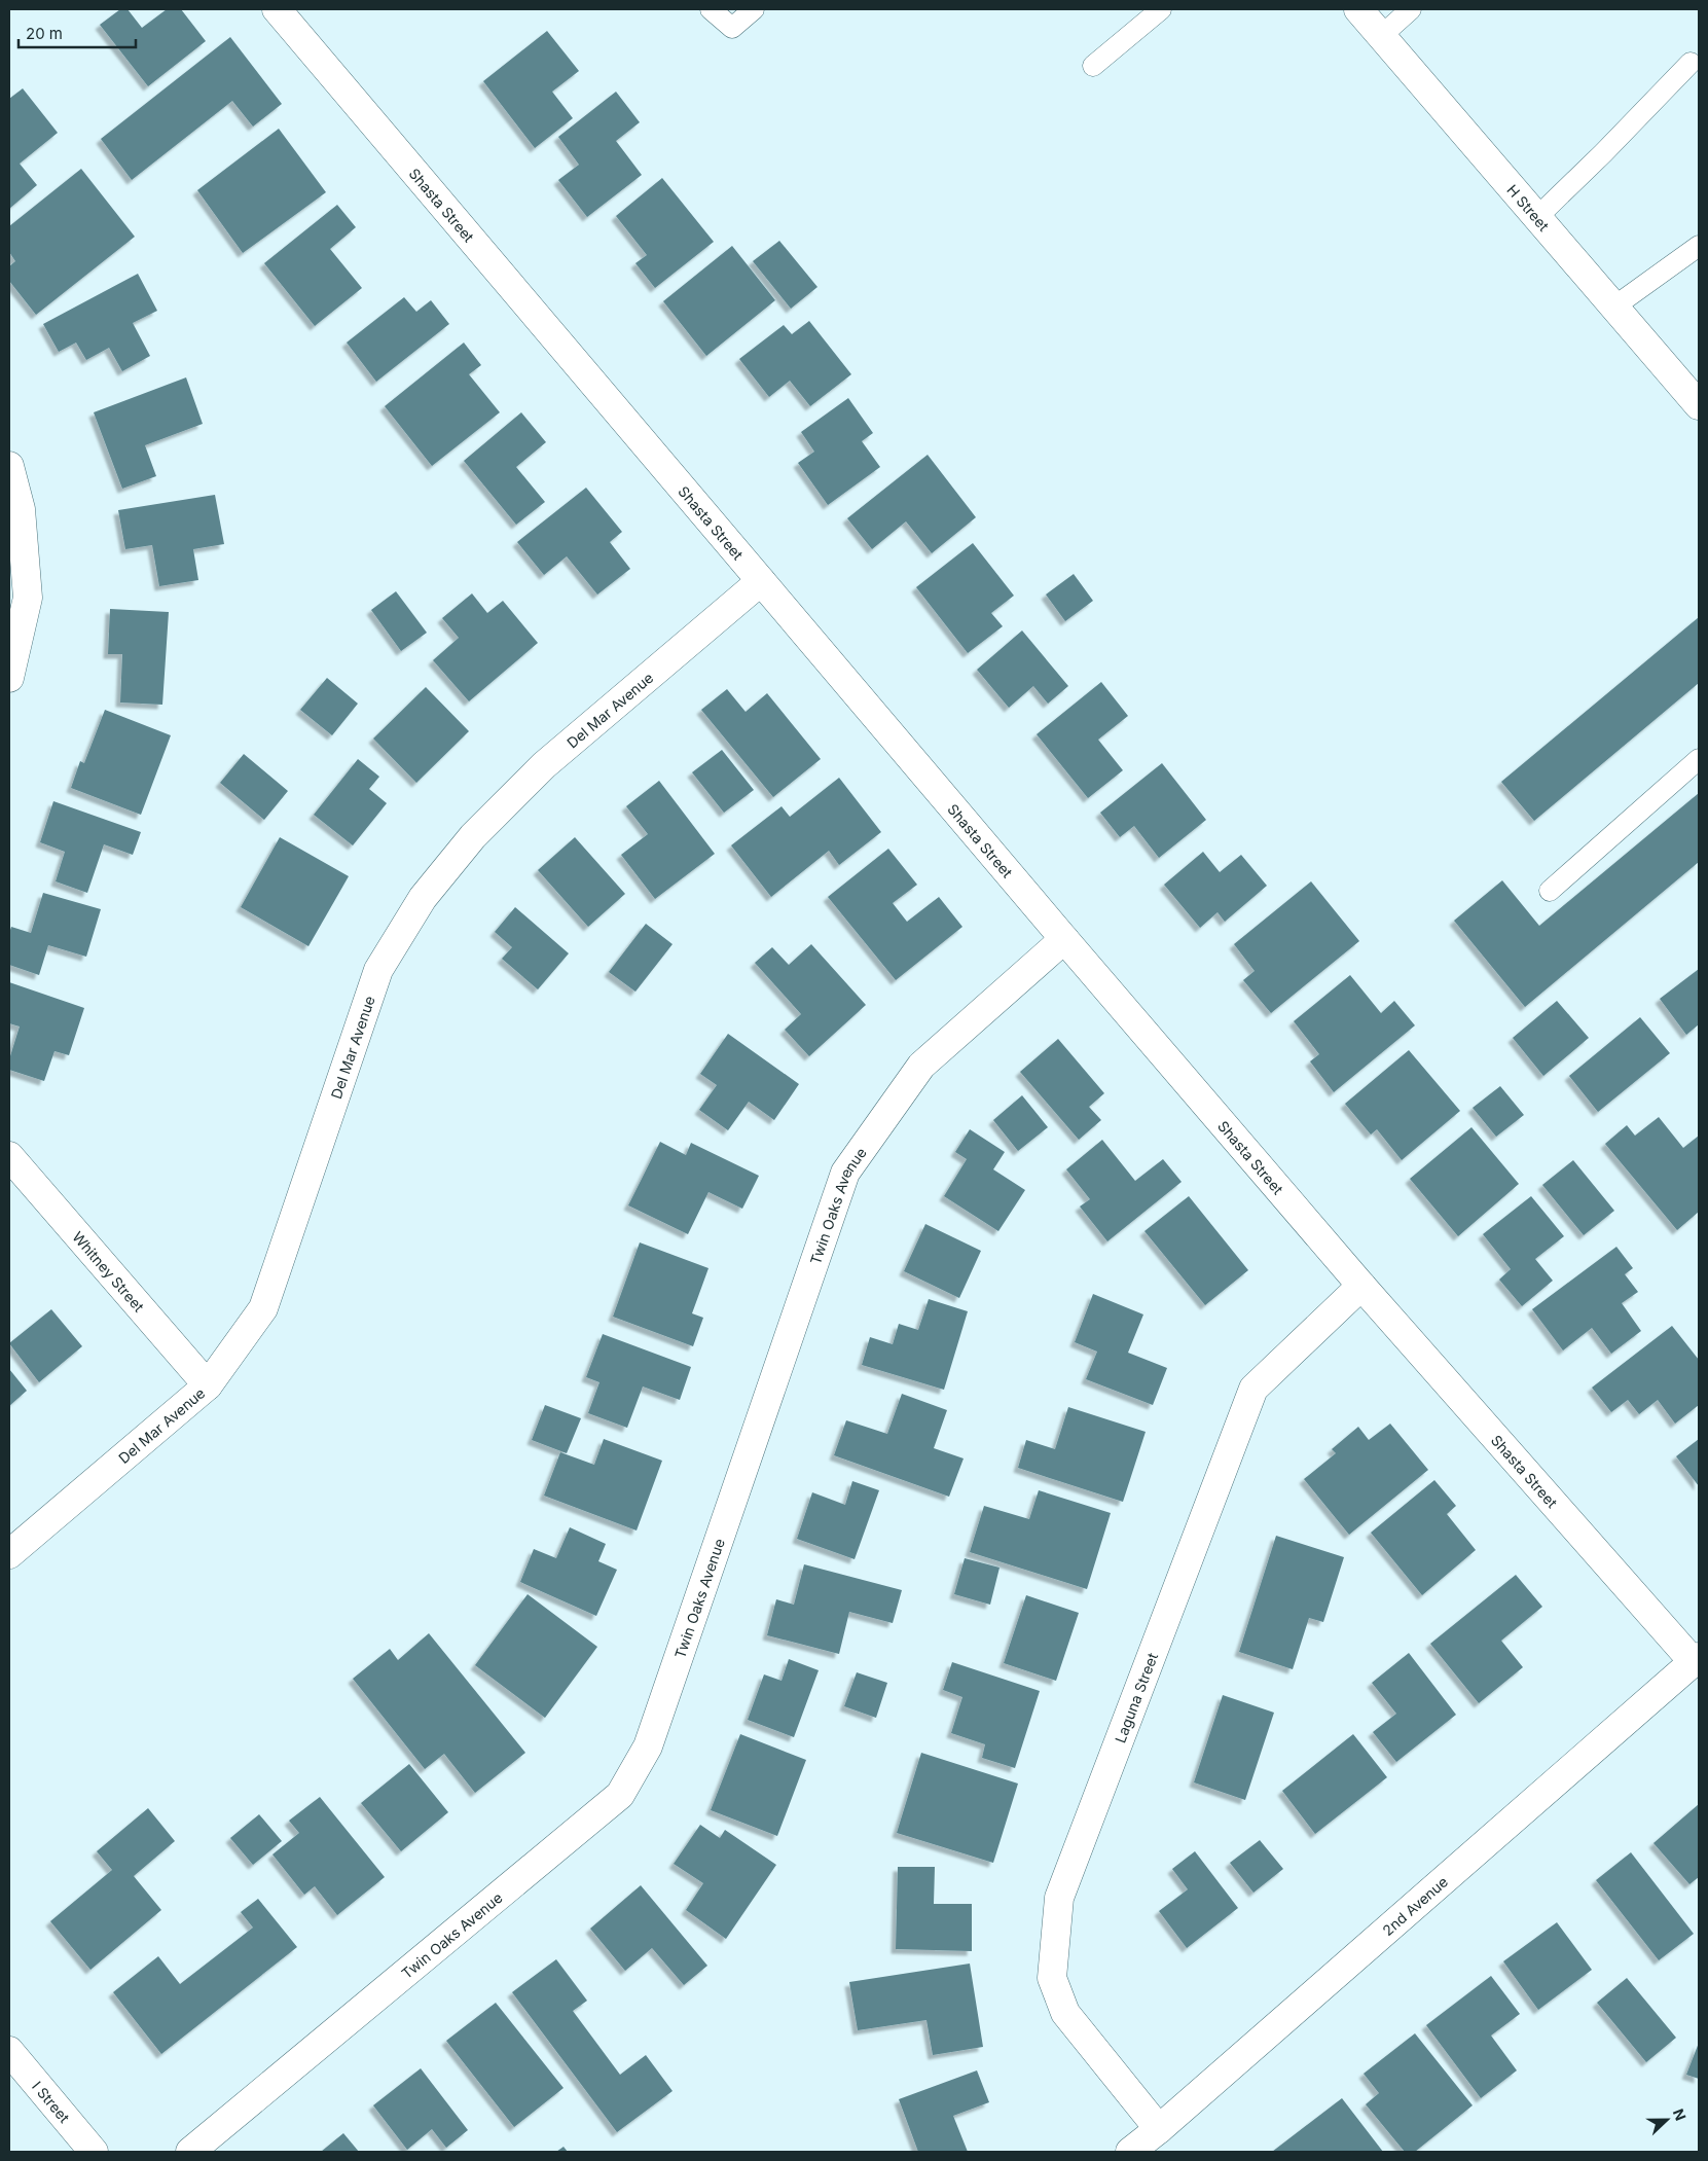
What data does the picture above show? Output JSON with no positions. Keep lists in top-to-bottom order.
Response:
{
  "streets": {
    "street": [
      "Shasta Street",
      "H Street",
      "Del Mar Avenue",
      "Twin Oaks Avenue",
      "Whitney Street",
      "Laguna Street",
      "2nd Avenue",
      "I Street"
    ]
  },
  "crossings": [
    ["Shasta Street", "Del Mar Avenue"],
    ["Shasta Street", "Twin Oaks Avenue"],
    ["Shasta Street", "Laguna Street"],
    ["Shasta Street", "2nd Avenue"],
    ["Del Mar Avenue", "Whitney Street"],
    ["Laguna Street", "2nd Avenue"]
  ],
  "scale_bar": "20 m",
  "north": "right"
}
